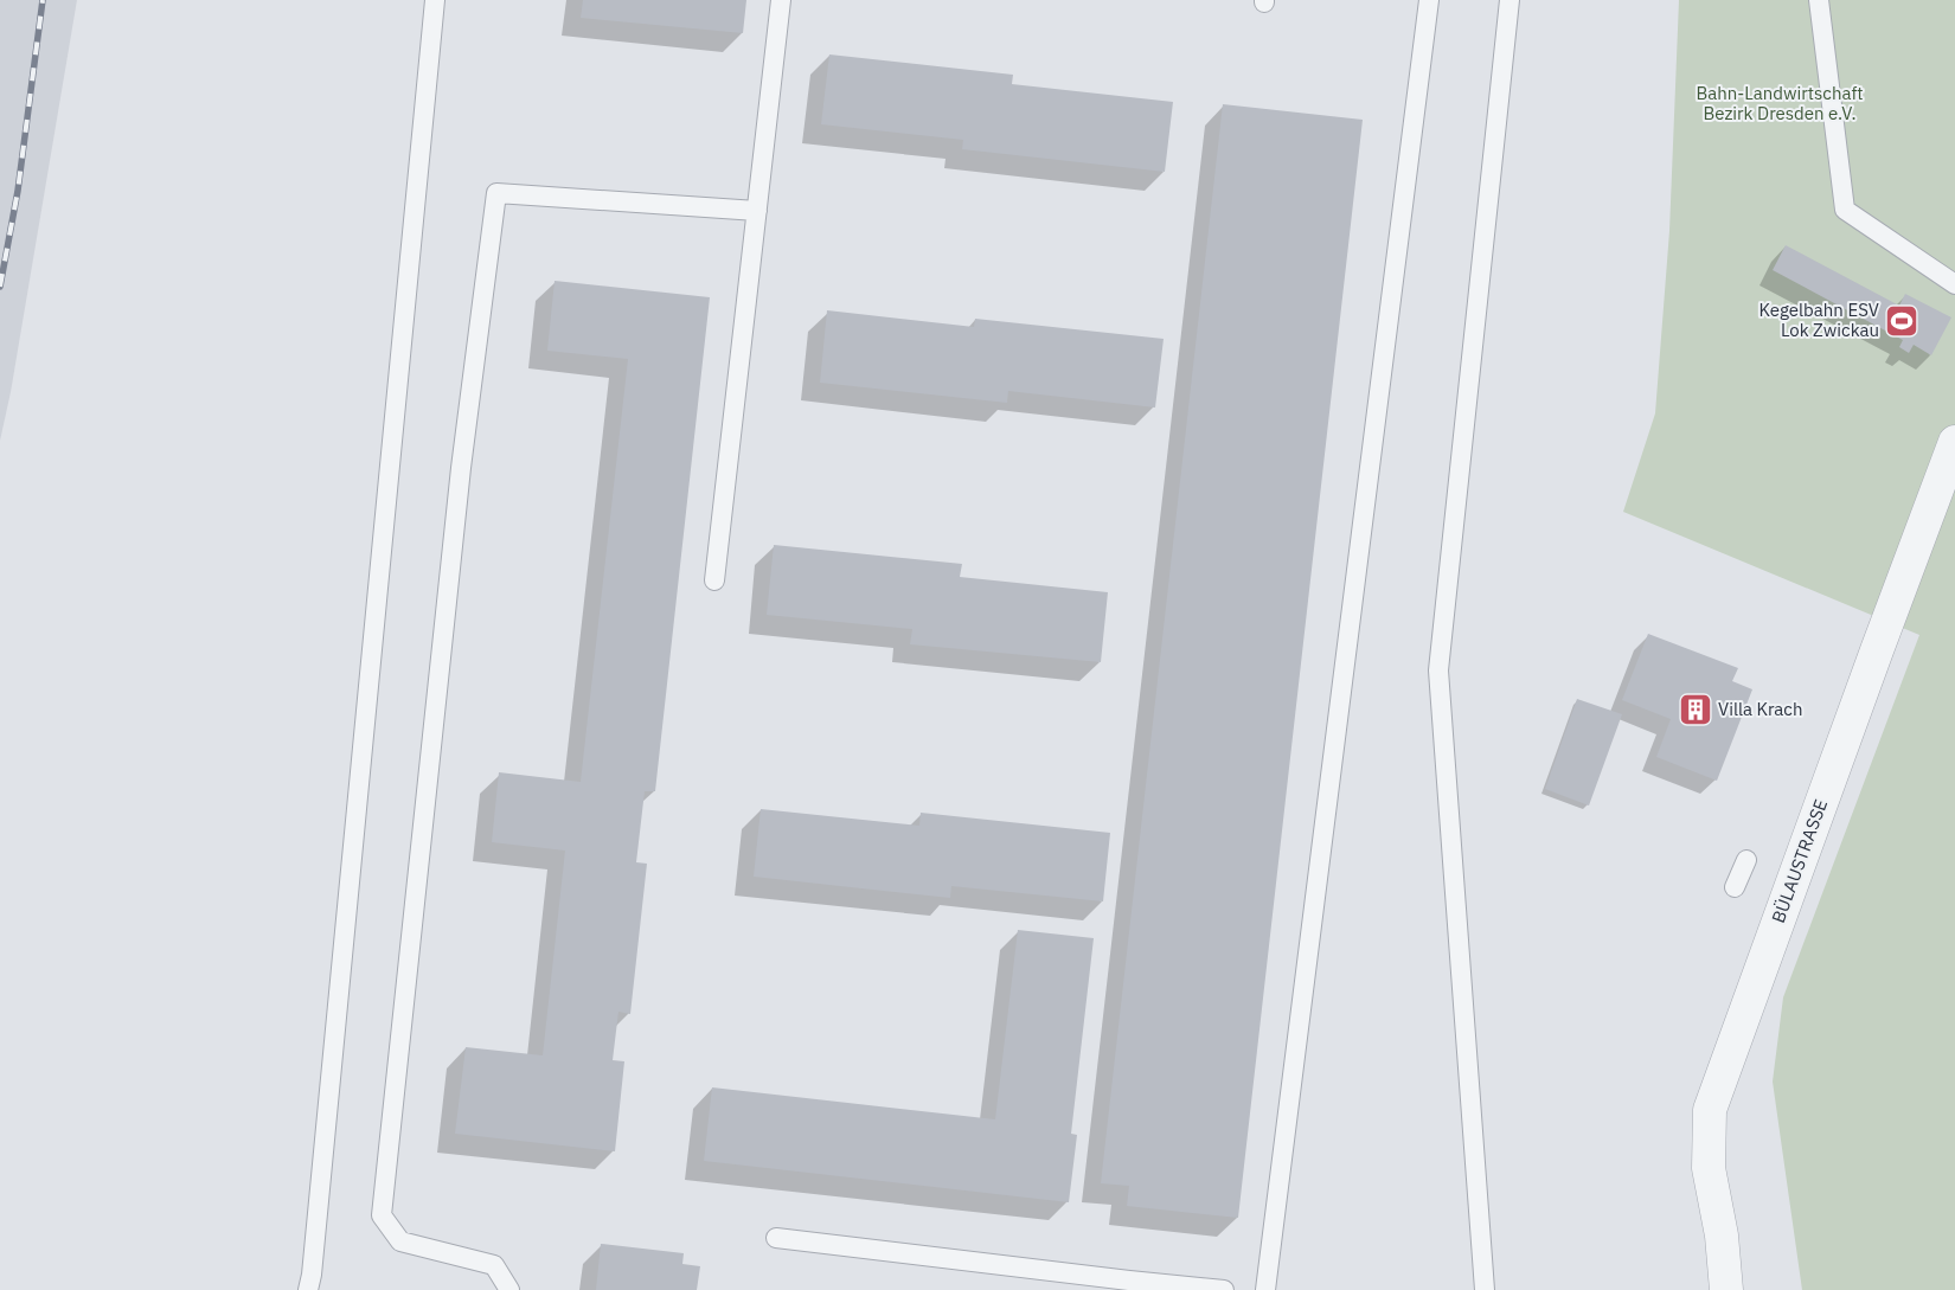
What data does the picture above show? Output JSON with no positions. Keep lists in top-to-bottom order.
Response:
{
  "streets": {
    "street": ["BÜLAUSTRASSE"]
  },
  "parks": ["Bahn-Landwirtschaft Bezirk Dresden e.V."],
  "places": {
    "sports": ["Kegelbahn ESV Lok Zwickau"],
    "building": ["Villa Krach"]
  }
}
